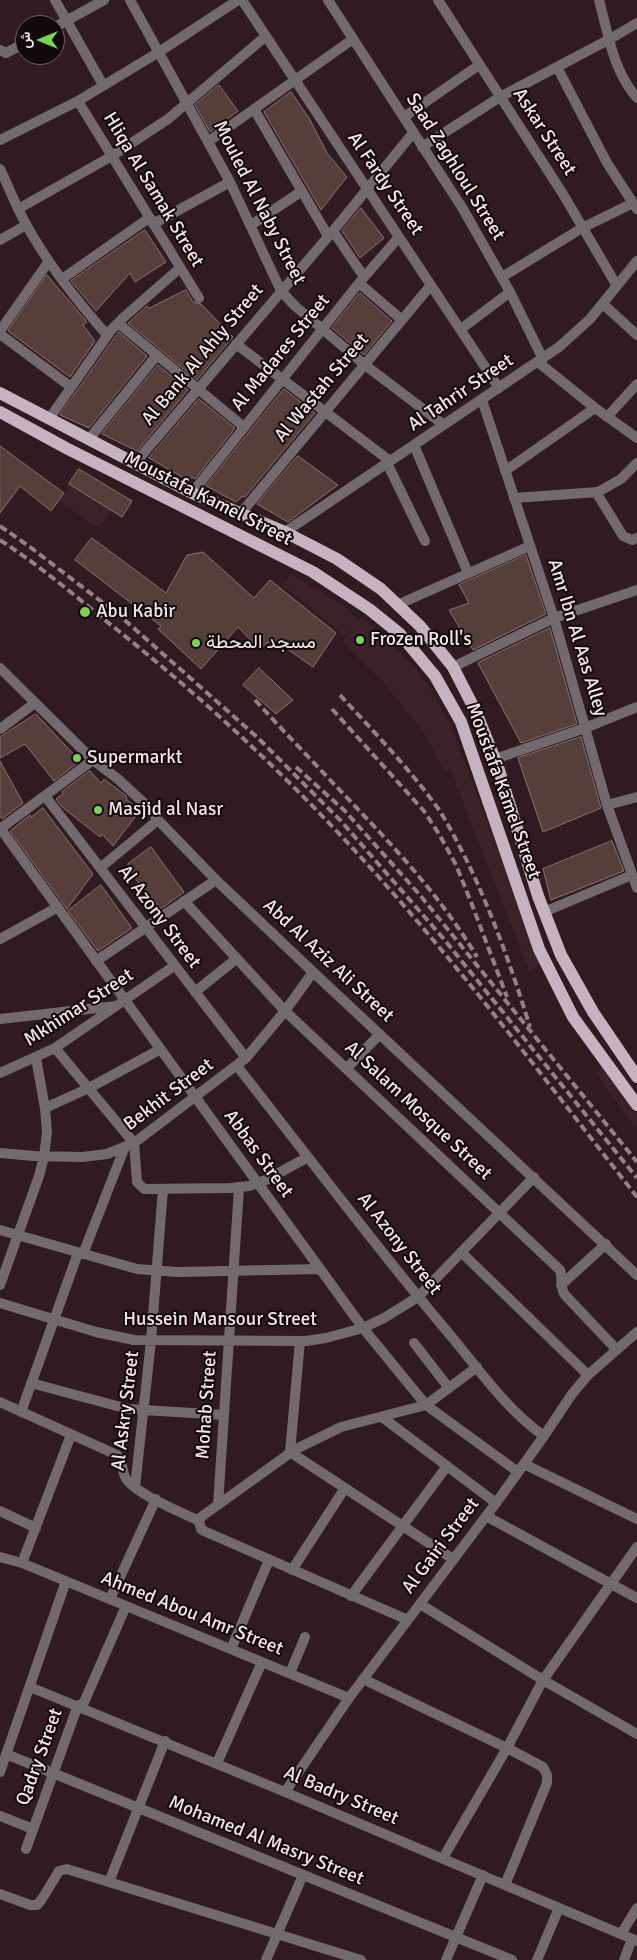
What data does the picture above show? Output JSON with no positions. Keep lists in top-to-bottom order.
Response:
{
  "streets": {
    "main road": ["Moustafa Kamel Street"],
    "street": [
      "Askar Street",
      "Saad Zaghloul Street",
      "Al Fardy Street",
      "Hliqa Al Samak Street",
      "Mouled Al Naby Street",
      "Al Madares Street",
      "Al Bank Al Ahly Street",
      "Al Wastah Street",
      "Al Tahrir Street",
      "Amr Ibn Al Aas Alley",
      "Al Azony Street",
      "Abd Al Aziz Ali Street",
      "Mkhimar Street",
      "Bekhit Street",
      "Al Salam Mosque Street",
      "Abbas Street",
      "Hussein Mansour Street",
      "Mohab Street",
      "Al Askry Street",
      "Al Gairi Street",
      "Ahmed Abou Amr Street",
      "Qadry Street",
      "Al Badry Street",
      "Mohamed Al Masry Street"
    ]
  },
  "crossings": [
    ["Askar Street", "Al Tahrir Street"],
    ["Saad Zaghloul Street", "Al Bank Al Ahly Street"],
    ["Saad Zaghloul Street", "Al Tahrir Street"],
    ["Al Fardy Street", "Al Madares Street"],
    ["Al Fardy Street", "Al Bank Al Ahly Street"],
    ["Al Fardy Street", "Al Wastah Street"],
    ["Al Fardy Street", "Al Tahrir Street"],
    ["Mouled Al Naby Street", "Al Madares Street"],
    ["Mouled Al Naby Street", "Al Bank Al Ahly Street"],
    ["Mouled Al Naby Street", "Al Wastah Street"],
    ["Mouled Al Naby Street", "Al Tahrir Street"],
    ["Al Madares Street", "Moustafa Kamel Street"],
    ["Al Bank Al Ahly Street", "Moustafa Kamel Street"],
    ["Al Wastah Street", "Moustafa Kamel Street"],
    ["Al Tahrir Street", "Moustafa Kamel Street"],
    ["Al Tahrir Street", "Amr Ibn Al Aas Alley"],
    ["Al Azony Street", "Mkhimar Street"],
    ["Al Azony Street", "Bekhit Street"],
    ["Al Azony Street", "Hussein Mansour Street"],
    ["Al Azony Street", "Al Gairi Street"],
    ["Abd Al Aziz Ali Street", "Bekhit Street"],
    ["Abd Al Aziz Ali Street", "Hussein Mansour Street"],
    ["Mkhimar Street", "Abbas Street"],
    ["Bekhit Street", "Al Salam Mosque Street"],
    ["Bekhit Street", "Abbas Street"],
    ["Al Salam Mosque Street", "Hussein Mansour Street"],
    ["Al Salam Mosque Street", "Al Gairi Street"],
    ["Abbas Street", "Hussein Mansour Street"],
    ["Abbas Street", "Al Gairi Street"],
    ["Hussein Mansour Street", "Mohab Street"],
    ["Hussein Mansour Street", "Al Askry Street"],
    ["Al Gairi Street", "Ahmed Abou Amr Street"],
    ["Al Gairi Street", "Al Badry Street"],
    ["Ahmed Abou Amr Street", "Qadry Street"],
    ["Qadry Street", "Al Badry Street"],
    ["Qadry Street", "Mohamed Al Masry Street"]
  ],
  "places": [
    "Abu Kabir",
    "Frozen Roll's",
    "مسجد المحطة",
    "Supermarkt",
    "Masjid al Nasr"
  ],
  "north": "left"
}
